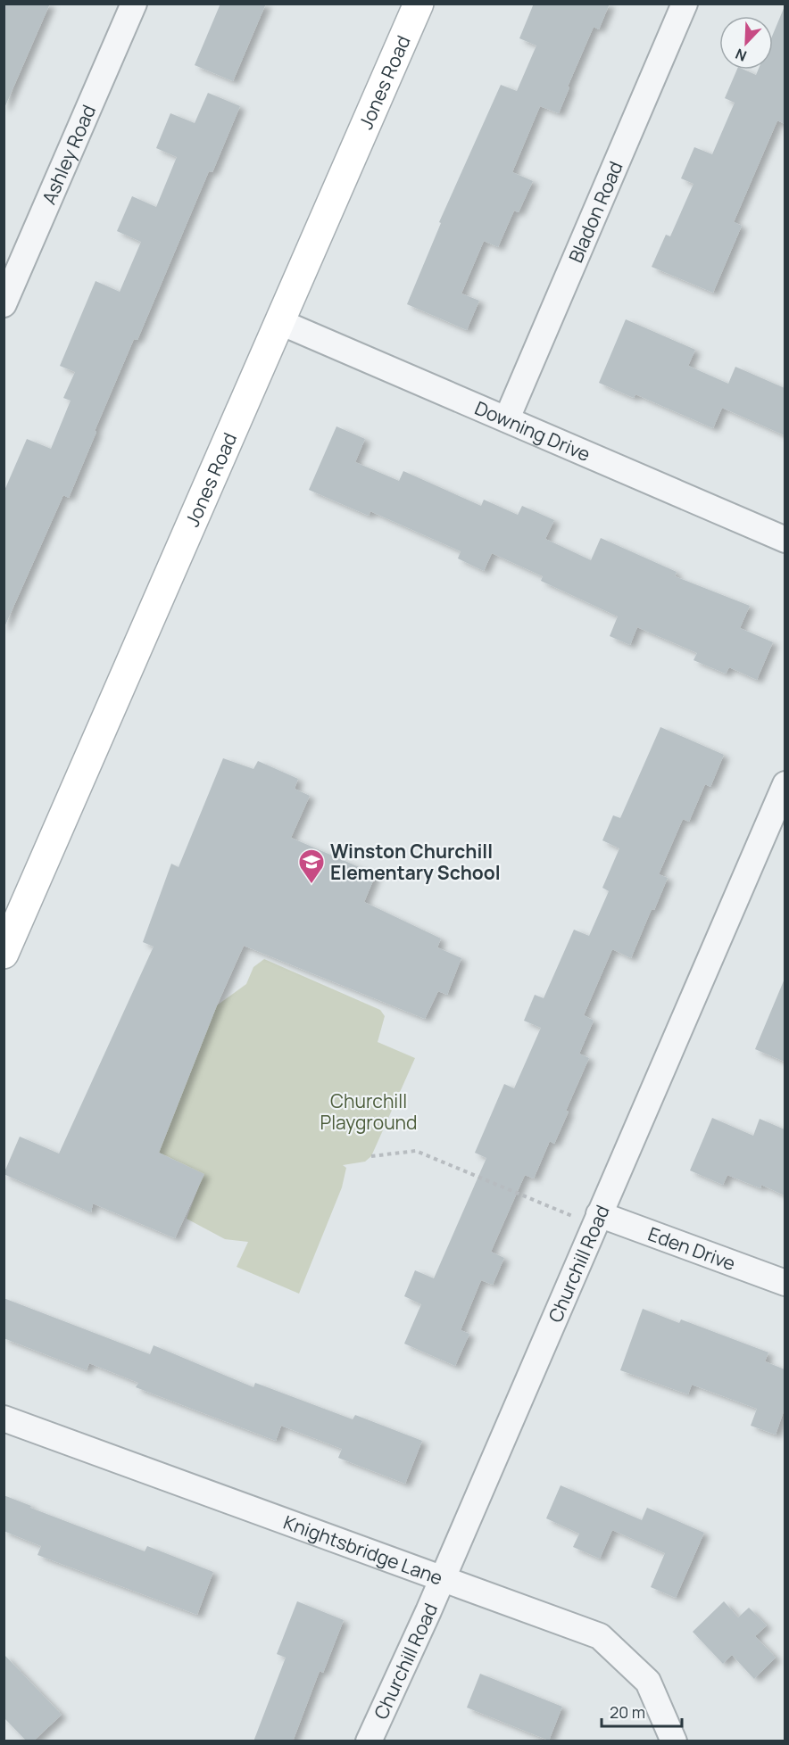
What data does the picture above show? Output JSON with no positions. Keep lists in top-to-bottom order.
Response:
{
  "streets": {
    "street": [
      "Jones Road",
      "Ashley Road",
      "Bladon Road",
      "Downing Drive",
      "Eden Drive",
      "Churchill Road",
      "Knightsbridge Lane"
    ]
  },
  "crossings": [
    ["Jones Road", "Downing Drive"],
    ["Bladon Road", "Downing Drive"],
    ["Eden Drive", "Churchill Road"],
    ["Churchill Road", "Knightsbridge Lane"]
  ],
  "parks": ["Churchill Playground"],
  "places": {
    "school or university": ["Winston Churchill Elementary School"]
  },
  "scale_bar": "20 m",
  "north": "bottom left"
}
